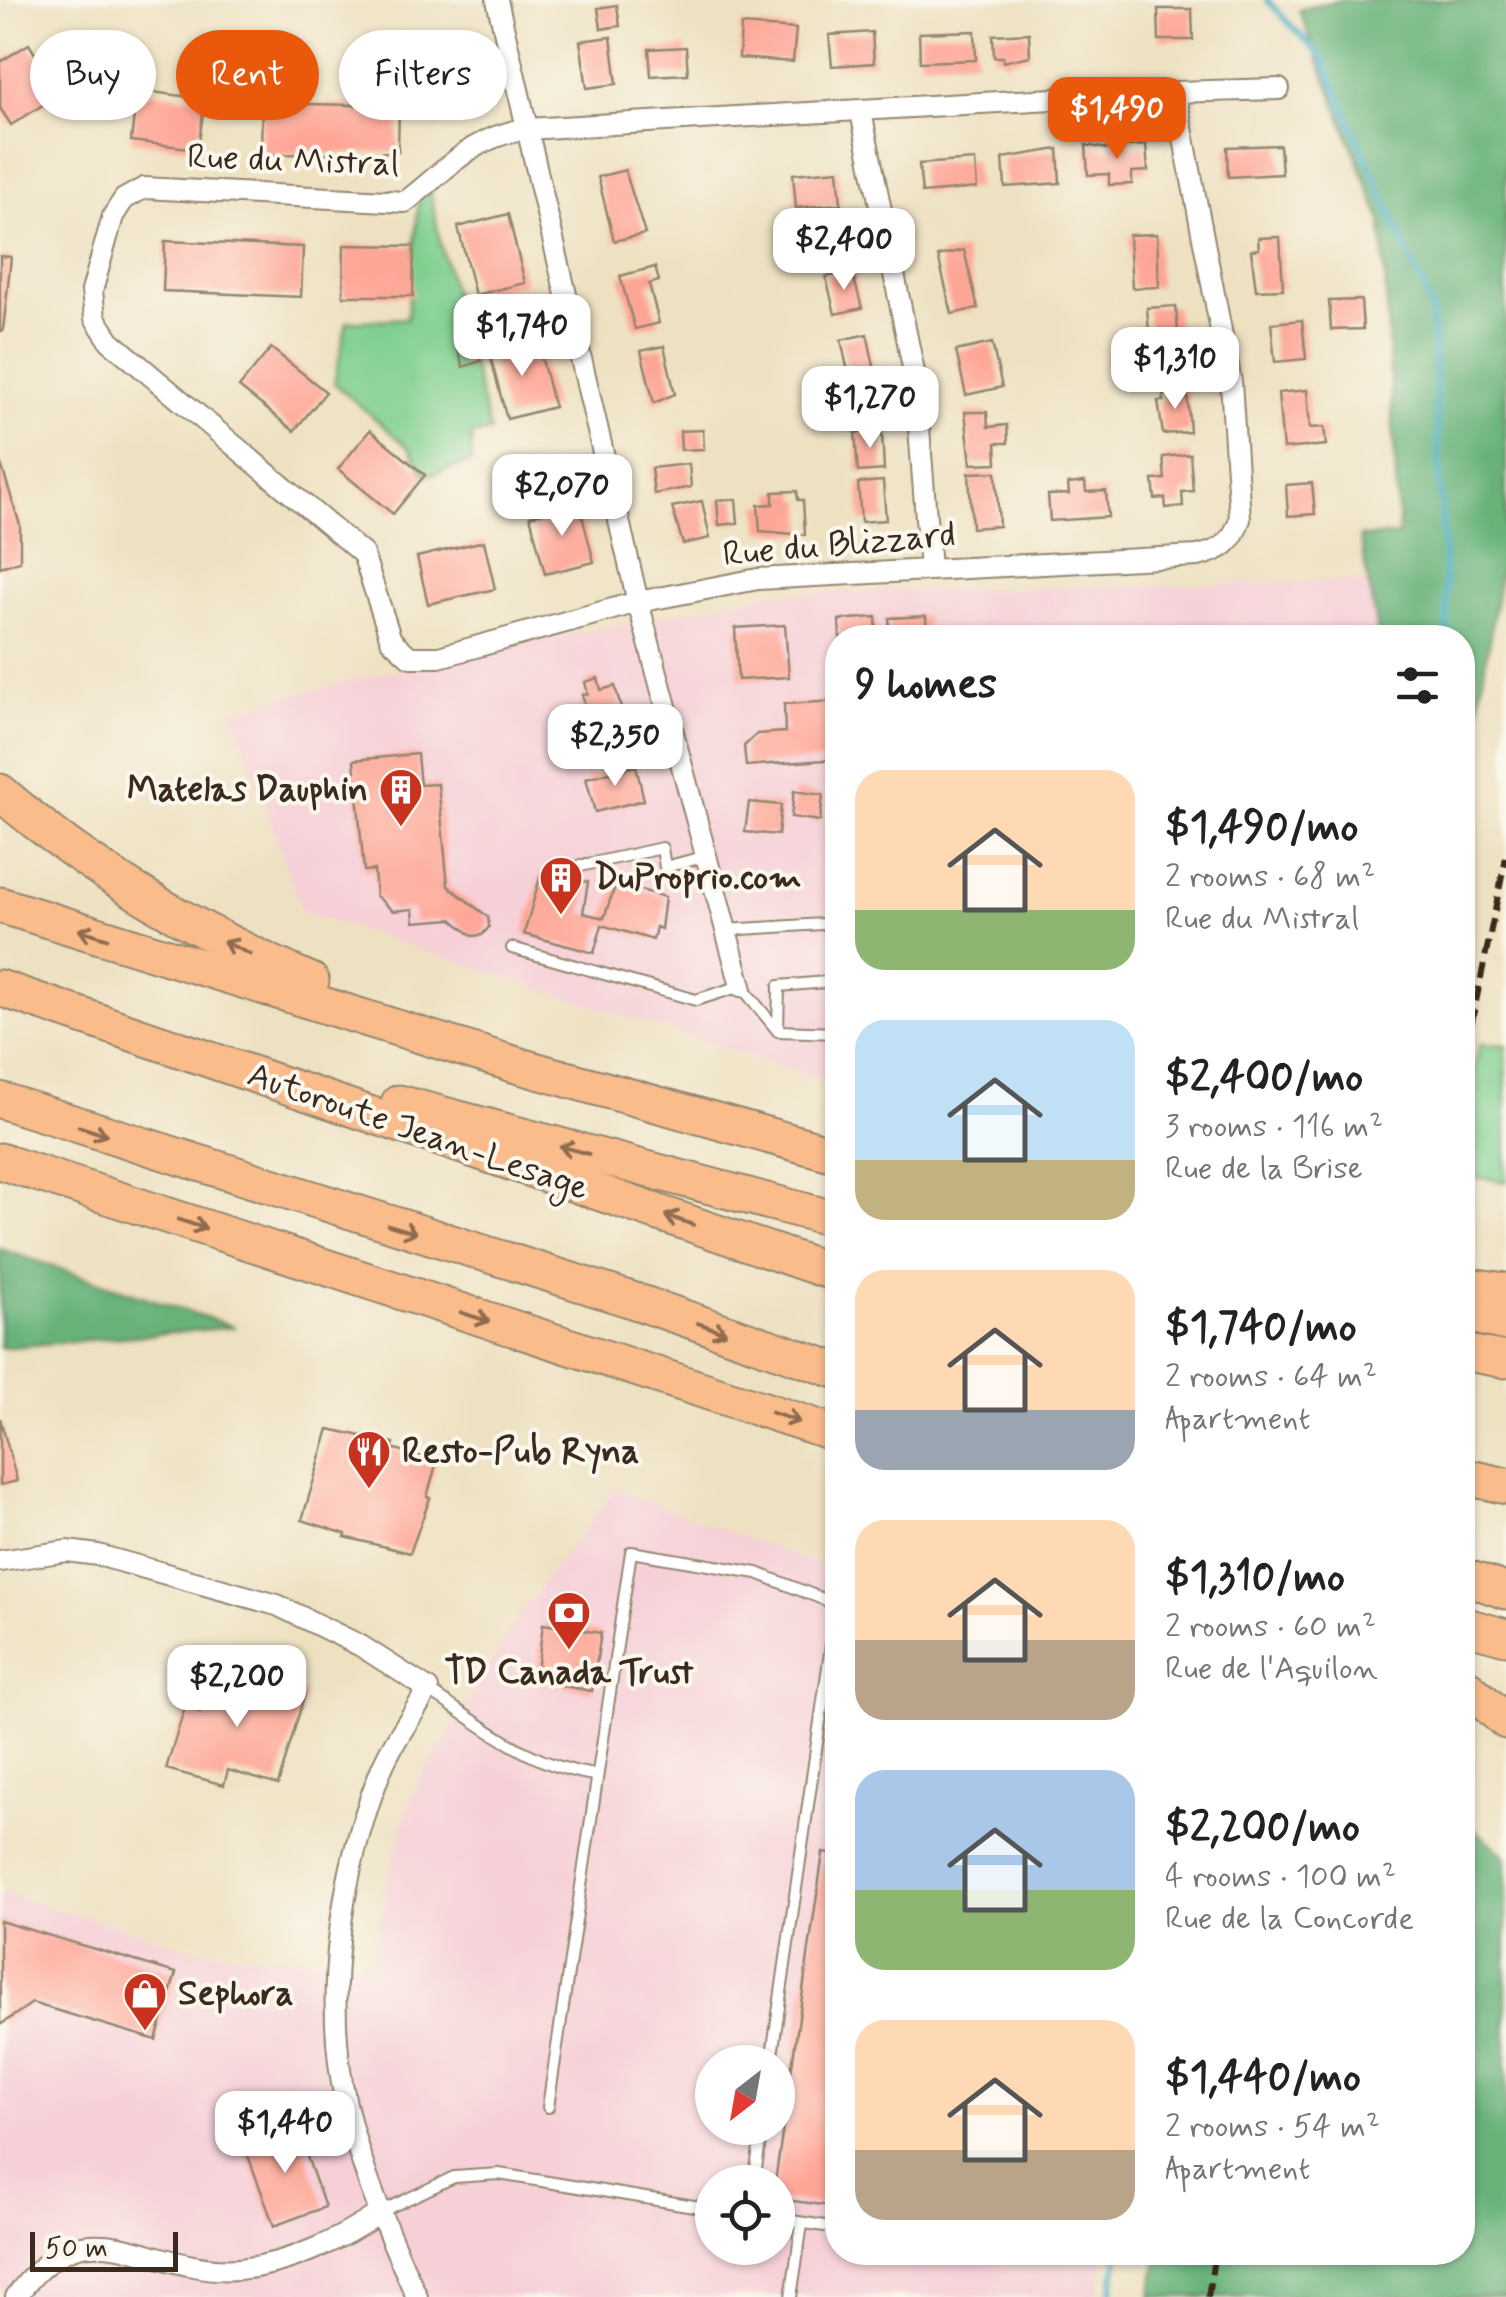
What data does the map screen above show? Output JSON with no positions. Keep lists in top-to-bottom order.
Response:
{
  "streets": {
    "highway": ["Autoroute Jean-Lesage"],
    "street": ["Rue du Mistral", "Rue du Blizzard"]
  },
  "crossings": [
    ["Rue du Mistral", "Rue du Blizzard"]
  ],
  "places": {
    "building": ["Matelas Dauphin", "DuProprio.com"],
    "restaurant": ["Resto-Pub Ryna"],
    "bank": ["TD Canada Trust"],
    "shop": ["Sephora"]
  },
  "scale_bar": "50 m",
  "north": "bottom left",
  "page": {
    "chip": ["Buy", "Rent", "Filters"],
    "price": [
      "$1,490",
      "$2,400",
      "$1,740",
      "$1,310",
      "$1,270",
      "$2,070",
      "$2,350",
      "$2,200",
      "$1,440"
    ],
    "heading": "9 homes",
    "list": [
      {
        "name": "$1,490/mo",
        "note": "2 rooms · 68 m² · Rue du Mistral"
      },
      {
        "name": "$2,400/mo",
        "note": "3 rooms · 116 m² · Rue de la Brise"
      },
      {
        "name": "$1,740/mo",
        "note": "2 rooms · 64 m² · Apartment"
      },
      {
        "name": "$1,310/mo",
        "note": "2 rooms · 60 m² · Rue de l'Aquilon"
      },
      {
        "name": "$2,200/mo",
        "note": "4 rooms · 100 m² · Rue de la Concorde"
      },
      {
        "name": "$1,440/mo",
        "note": "2 rooms · 54 m² · Apartment"
      }
    ],
    "scale": "50 m"
  }
}
